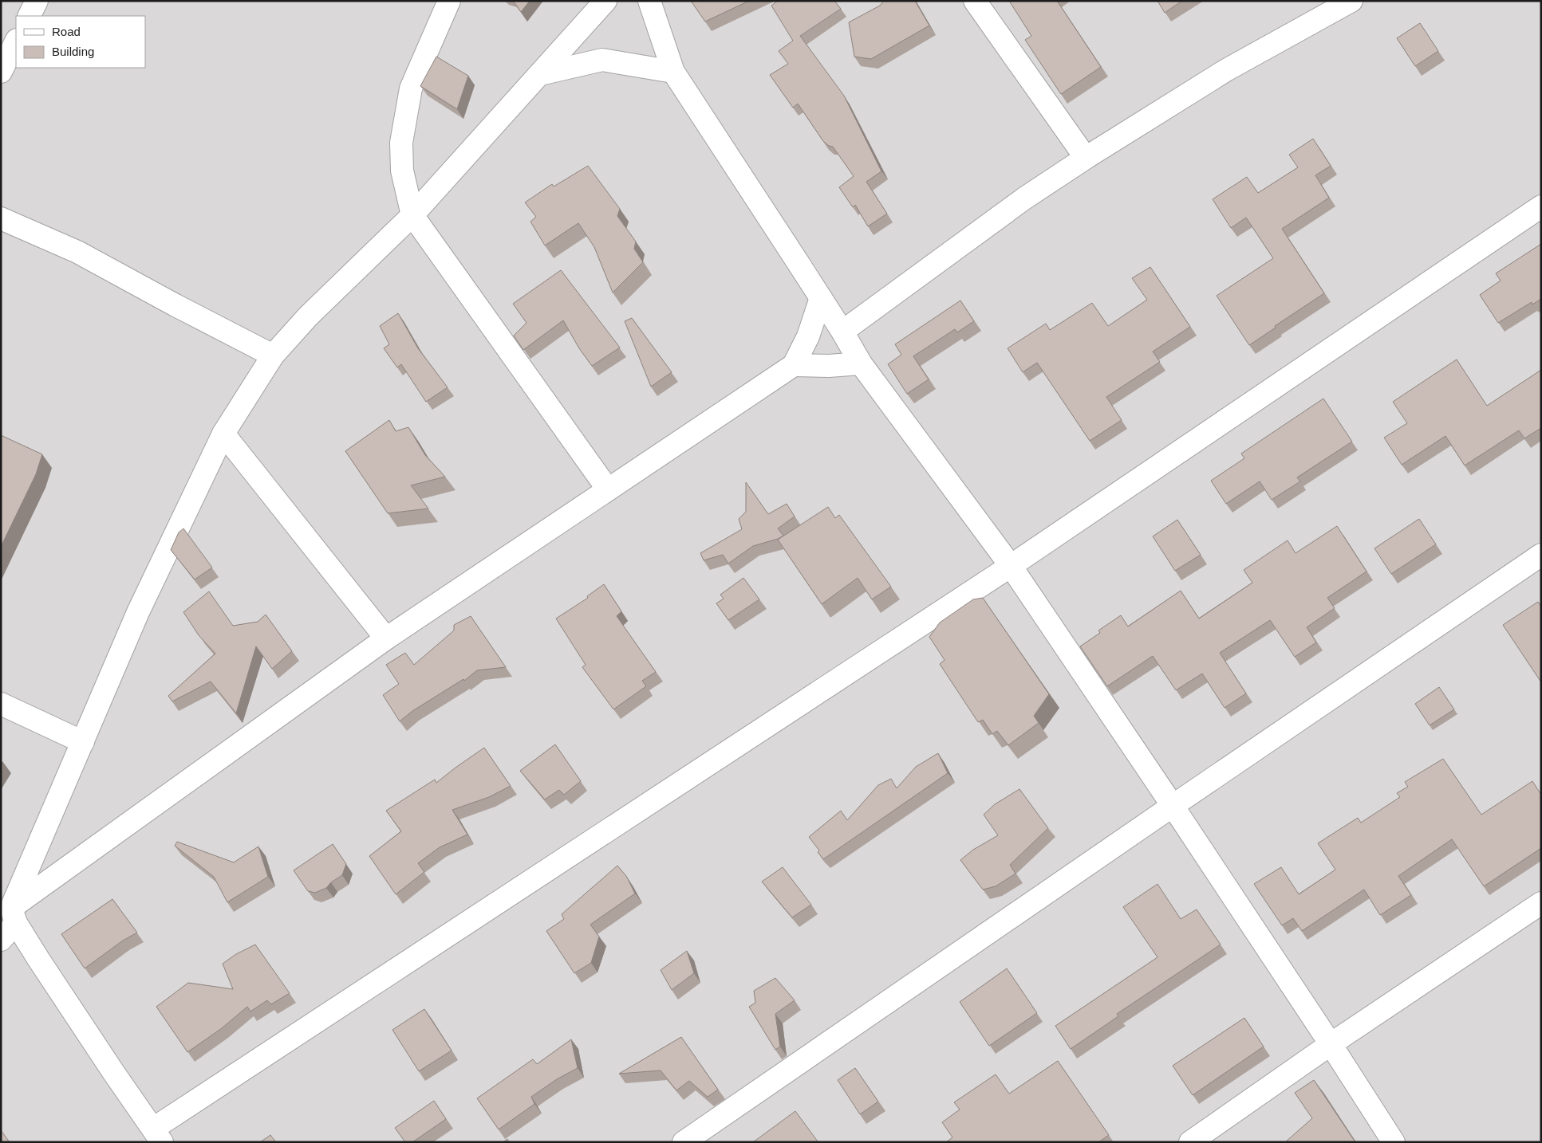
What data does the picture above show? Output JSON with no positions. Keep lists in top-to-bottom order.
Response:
{
  "legend": ["Road", "Building"]
}
